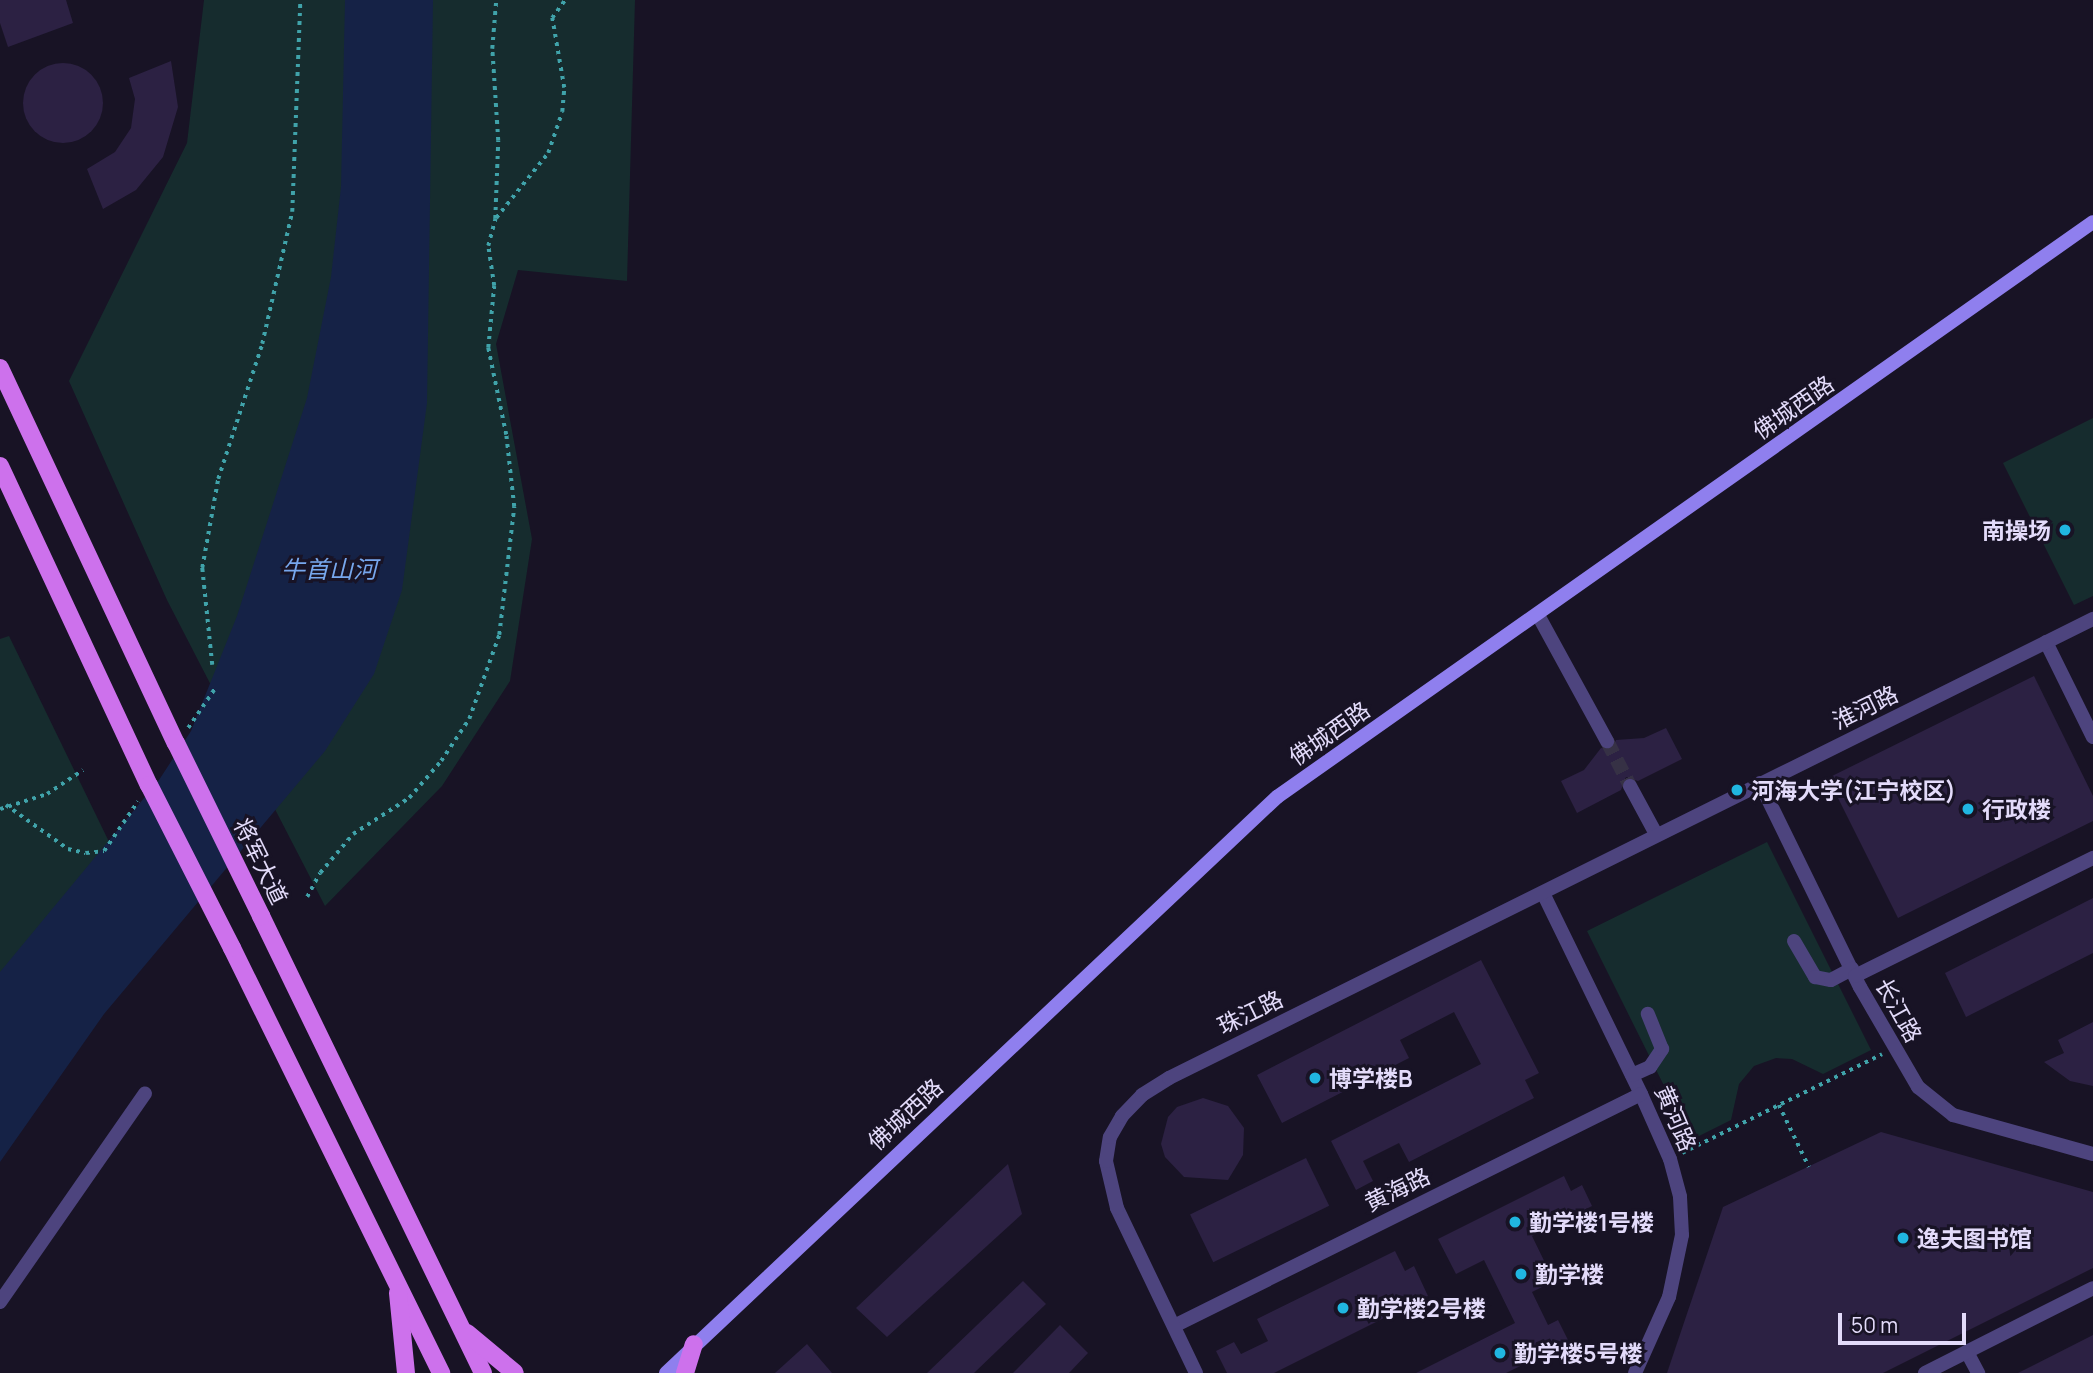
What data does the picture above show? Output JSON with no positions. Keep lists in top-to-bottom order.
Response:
{
  "streets": {
    "main road": ["佛城西路", "将军大道"],
    "street": [
      "淮河路",
      "长江路",
      "珠江路",
      "黄河路",
      "黄海路"
    ]
  },
  "crossings": [
    ["淮河路", "长江路"],
    ["淮河路", "珠江路"],
    ["珠江路", "黄河路"],
    ["珠江路", "黄海路"],
    ["黄河路", "黄海路"]
  ],
  "water": ["牛首山河"],
  "places": [
    "南操场",
    "河海大学(江宁校区)",
    "行政楼",
    "博学楼B",
    "勤学楼1号楼",
    "逸夫图书馆",
    "勤学楼",
    "勤学楼2号楼",
    "勤学楼5号楼"
  ],
  "scale_bar": "50 m"
}
